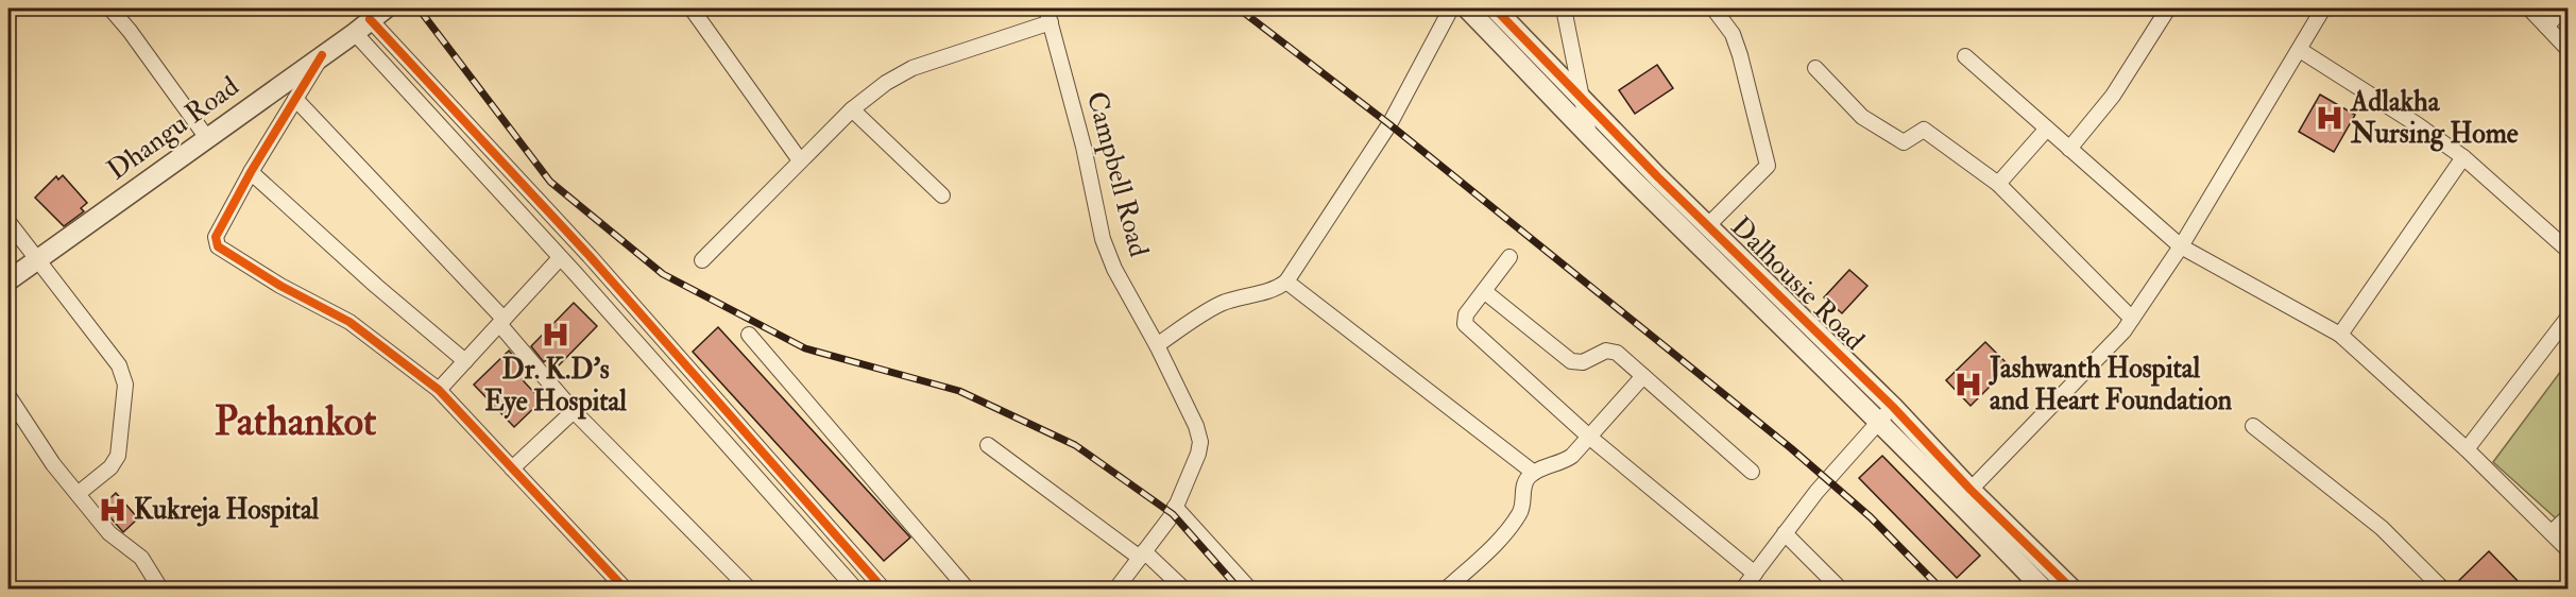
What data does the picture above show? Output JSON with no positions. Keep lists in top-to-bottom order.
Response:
{
  "streets": {
    "street": ["Dhangu Road", "Campbell Road", "Dalhousie Road"]
  },
  "districts": ["Pathankot"],
  "places": {
    "hospital": [
      "Adlakha Nursing Home",
      "Dr. K.D's Eye Hospital",
      "Jashwanth Hospital and Heart Foundation",
      "Kukreja Hospital"
    ]
  }
}
